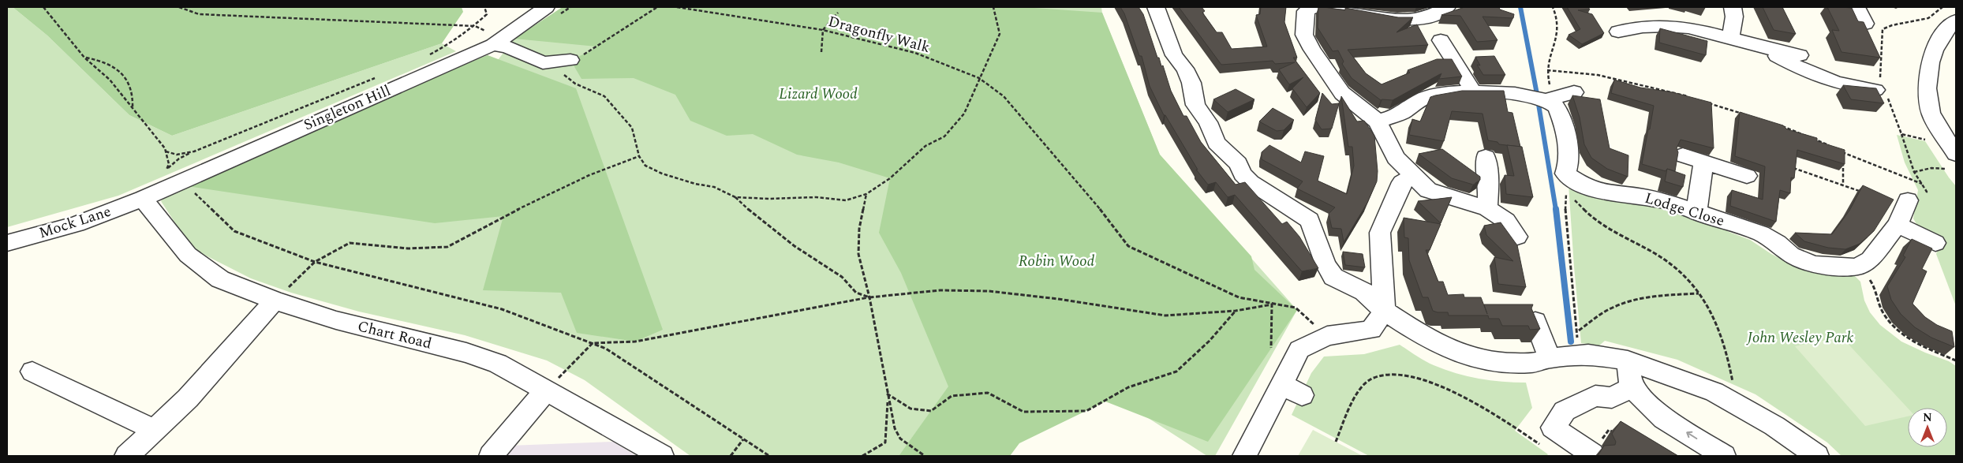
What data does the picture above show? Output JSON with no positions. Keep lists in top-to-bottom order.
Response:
{
  "streets": {
    "street": [
      "Singleton Hill",
      "Lodge Close",
      "Mock Lane",
      "Chart Road"
    ],
    "path": ["Dragonfly Walk"]
  },
  "crossings": [
    ["Singleton Hill", "Mock Lane"],
    ["Singleton Hill", "Chart Road"],
    ["Mock Lane", "Chart Road"]
  ],
  "parks": ["Lizard Wood", "Robin Wood", "John Wesley Park"],
  "north": "top"
}
